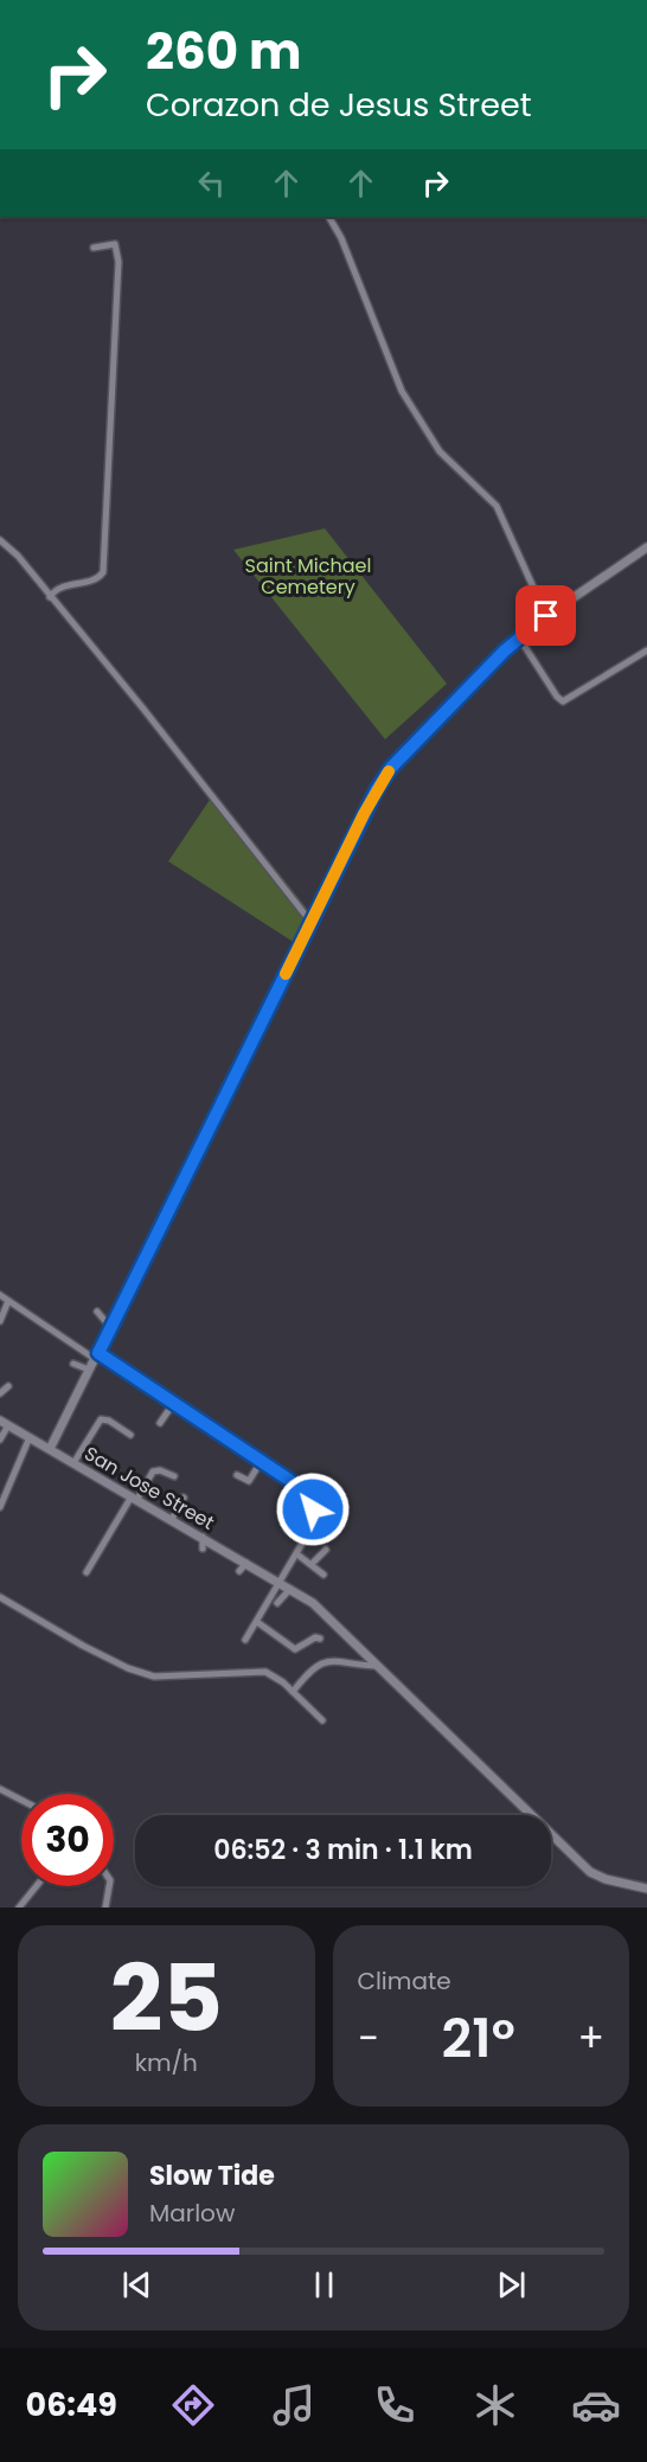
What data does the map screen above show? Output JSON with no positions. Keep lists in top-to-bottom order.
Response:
{
  "streets": {
    "street": ["San Jose Street"]
  },
  "parks": ["Saint Michael Cemetery"],
  "page": {
    "turn": ["260 m", "Corazon de Jesus Street"],
    "limit": "30",
    "trip": "06:52 · 3 min · 1.1 km",
    "tile": [
      ["25", "km/h"],
      "Climate"
    ],
    "heat": ["−", "21°", "+"],
    "song": ["Slow Tide", "Marlow"],
    "tabs": "06:49"
  }
}
